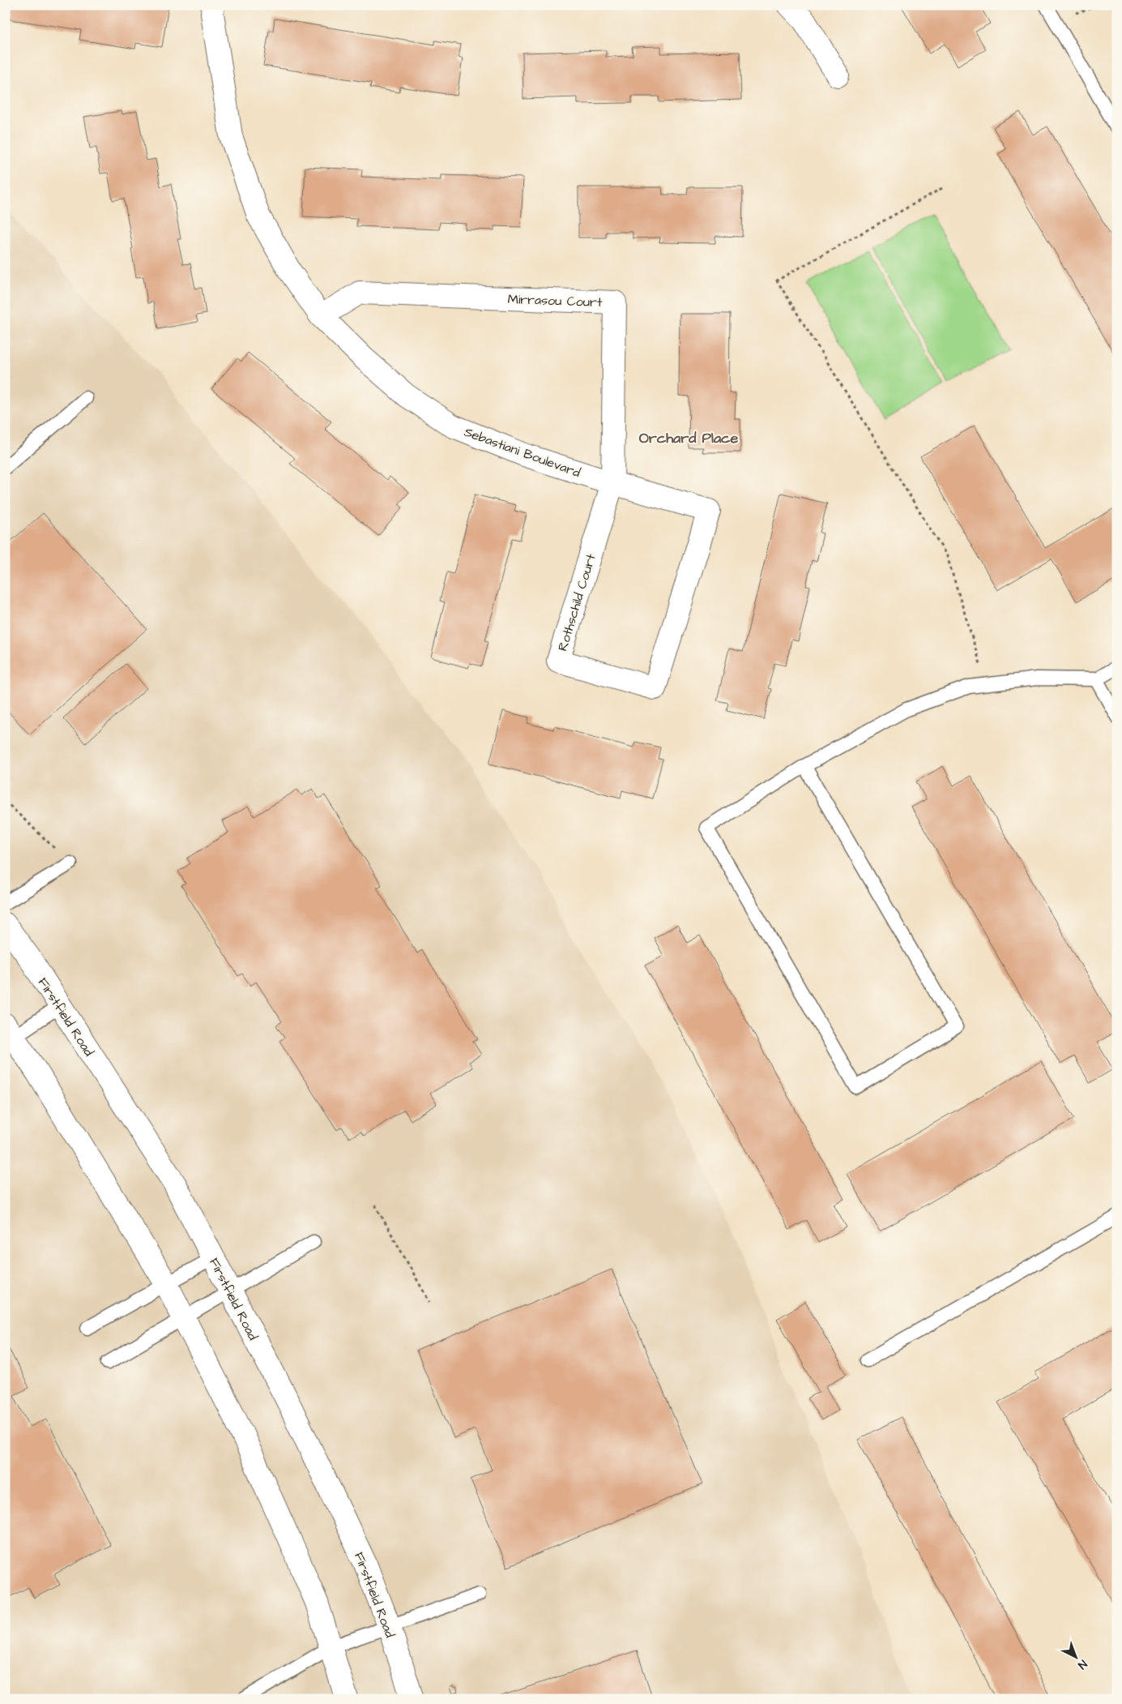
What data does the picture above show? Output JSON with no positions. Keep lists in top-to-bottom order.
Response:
{
  "streets": {
    "street": [
      "Mirrasou Court",
      "Sebastiani Boulevard",
      "Rothschild Court",
      "Firstfield Road"
    ]
  },
  "crossings": [
    ["Mirrasou Court", "Sebastiani Boulevard"],
    ["Mirrasou Court", "Rothschild Court"],
    ["Sebastiani Boulevard", "Rothschild Court"]
  ],
  "districts": ["Orchard Place"],
  "north": "bottom right"
}
